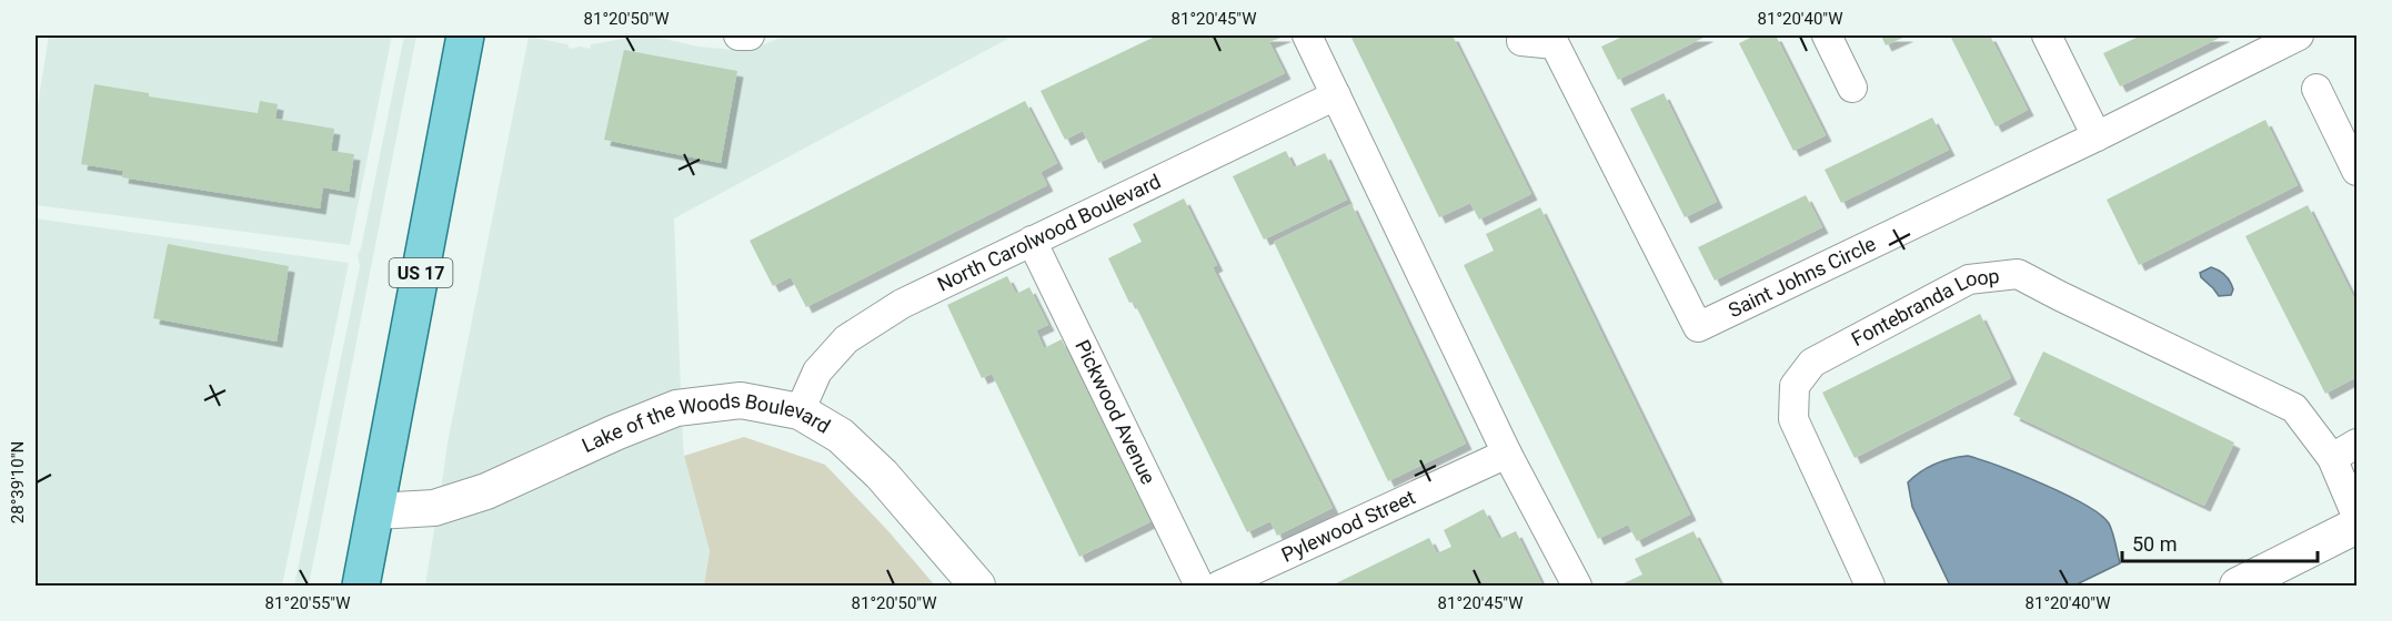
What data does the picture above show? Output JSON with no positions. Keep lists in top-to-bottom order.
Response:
{
  "streets": {
    "main road": ["US 17"],
    "street": [
      "North Carolwood Boulevard",
      "Saint Johns Circle",
      "Fontebranda Loop",
      "Pickwood Avenue",
      "Lake of the Woods Boulevard",
      "Pylewood Street"
    ]
  },
  "crossings": [
    ["North Carolwood Boulevard", "Pickwood Avenue"],
    ["North Carolwood Boulevard", "Lake of the Woods Boulevard"],
    ["US 17", "Lake of the Woods Boulevard"]
  ],
  "scale_bar": "50 m",
  "coordinates": [
    "81°20'50\"W",
    "81°20'45\"W",
    "81°20'40\"W",
    "28°39'10\"N",
    "81°20'55\"W"
  ]
}
